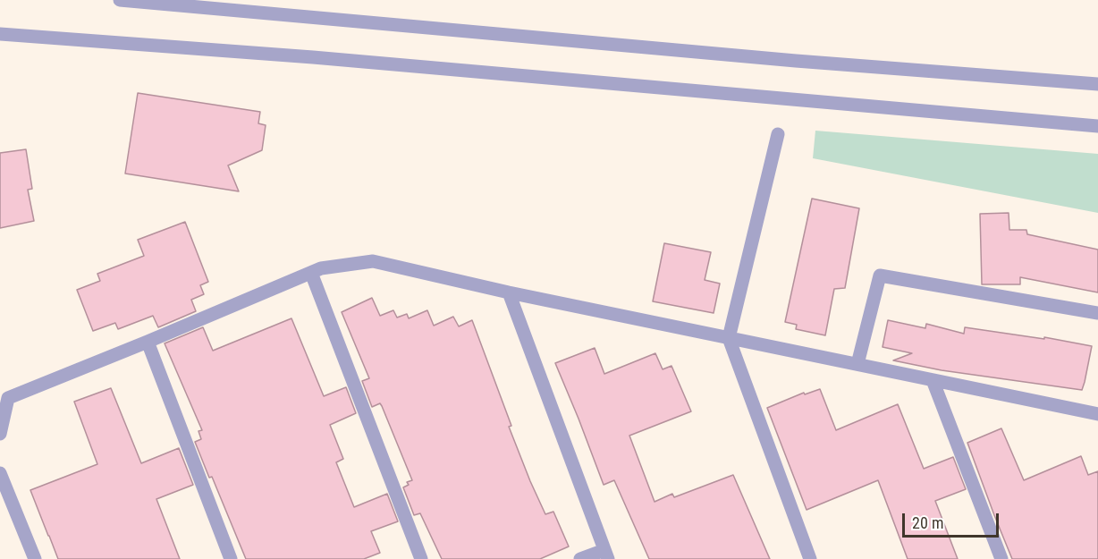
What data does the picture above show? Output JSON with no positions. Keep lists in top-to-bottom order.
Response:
{
  "scale_bar": "20 m"
}
